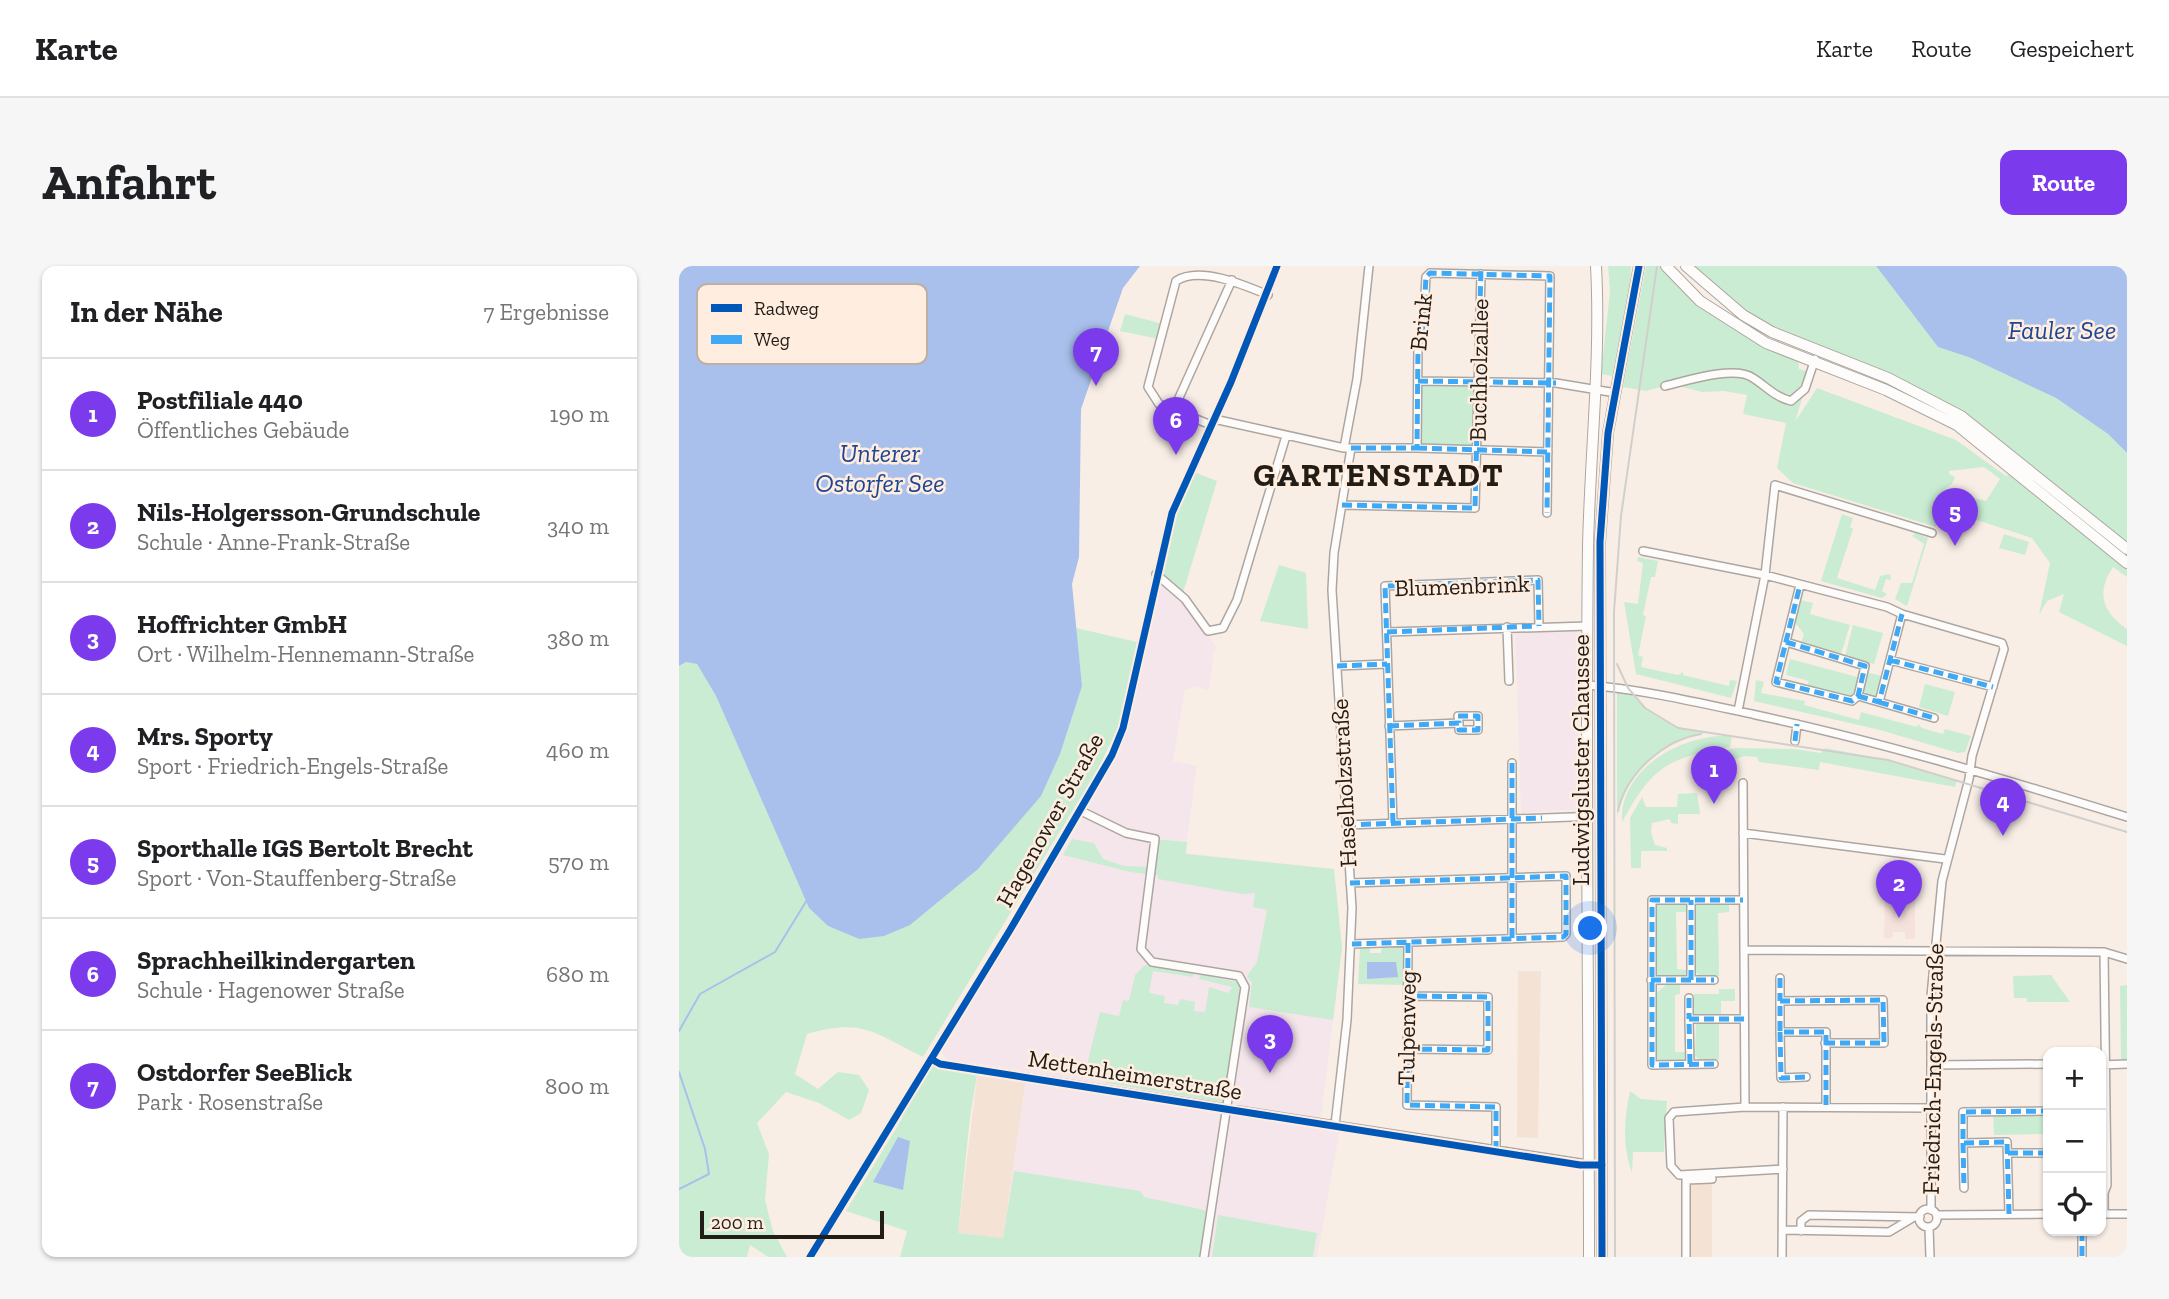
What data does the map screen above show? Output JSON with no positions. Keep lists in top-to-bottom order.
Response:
{
  "streets": {
    "street": [
      "Brink",
      "Buchholzallee",
      "Blumenbrink",
      "Ludwigsluster Chaussee",
      "Haselholzstraße",
      "Hagenower Straße",
      "Tulpenweg",
      "Friedrich-Engels-Straße",
      "Mettenheimerstraße"
    ]
  },
  "crossings": [
    ["Brink", "Buchholzallee"],
    ["Brink", "Ludwigsluster Chaussee"],
    ["Buchholzallee", "Haselholzstraße"],
    ["Blumenbrink", "Ludwigsluster Chaussee"],
    ["Ludwigsluster Chaussee", "Mettenheimerstraße"],
    ["Haselholzstraße", "Tulpenweg"],
    ["Haselholzstraße", "Mettenheimerstraße"],
    ["Hagenower Straße", "Mettenheimerstraße"],
    ["Tulpenweg", "Mettenheimerstraße"]
  ],
  "districts": ["GARTENSTADT"],
  "water": ["Fauler See", "Unterer Ostorfer See"],
  "legend": ["Radweg", "Weg"],
  "scale_bar": "200 m",
  "page": {
    "header": "Karte",
    "nav": ["Karte", "Route", "Gespeichert"],
    "buttons": "Route",
    "title": "Anfahrt",
    "heading": ["In der Nähe", "7 Ergebnisse"],
    "pins": [
      "7",
      "6",
      "5",
      "1",
      "4",
      "2",
      "3"
    ],
    "list": [
      {
        "mark": "1",
        "name": "Postfiliale 440",
        "note": "Öffentliches Gebäude",
        "value": "190 m"
      },
      {
        "mark": "2",
        "name": "Nils-Holgersson-Grundschule",
        "note": "Schule · Anne-Frank-Straße",
        "value": "340 m"
      },
      {
        "mark": "3",
        "name": "Hoffrichter GmbH",
        "note": "Ort · Wilhelm-Hennemann-Straße",
        "value": "380 m"
      },
      {
        "mark": "4",
        "name": "Mrs. Sporty",
        "note": "Sport · Friedrich-Engels-Straße",
        "value": "460 m"
      },
      {
        "mark": "5",
        "name": "Sporthalle IGS Bertolt Brecht",
        "note": "Sport · Von-Stauffenberg-Straße",
        "value": "570 m"
      },
      {
        "mark": "6",
        "name": "Sprachheilkindergarten",
        "note": "Schule · Hagenower Straße",
        "value": "680 m"
      },
      {
        "mark": "7",
        "name": "Ostdorfer SeeBlick",
        "note": "Park · Rosenstraße",
        "value": "800 m"
      }
    ],
    "map_buttons": ["+", "−"],
    "scale": "200 m"
  }
}
